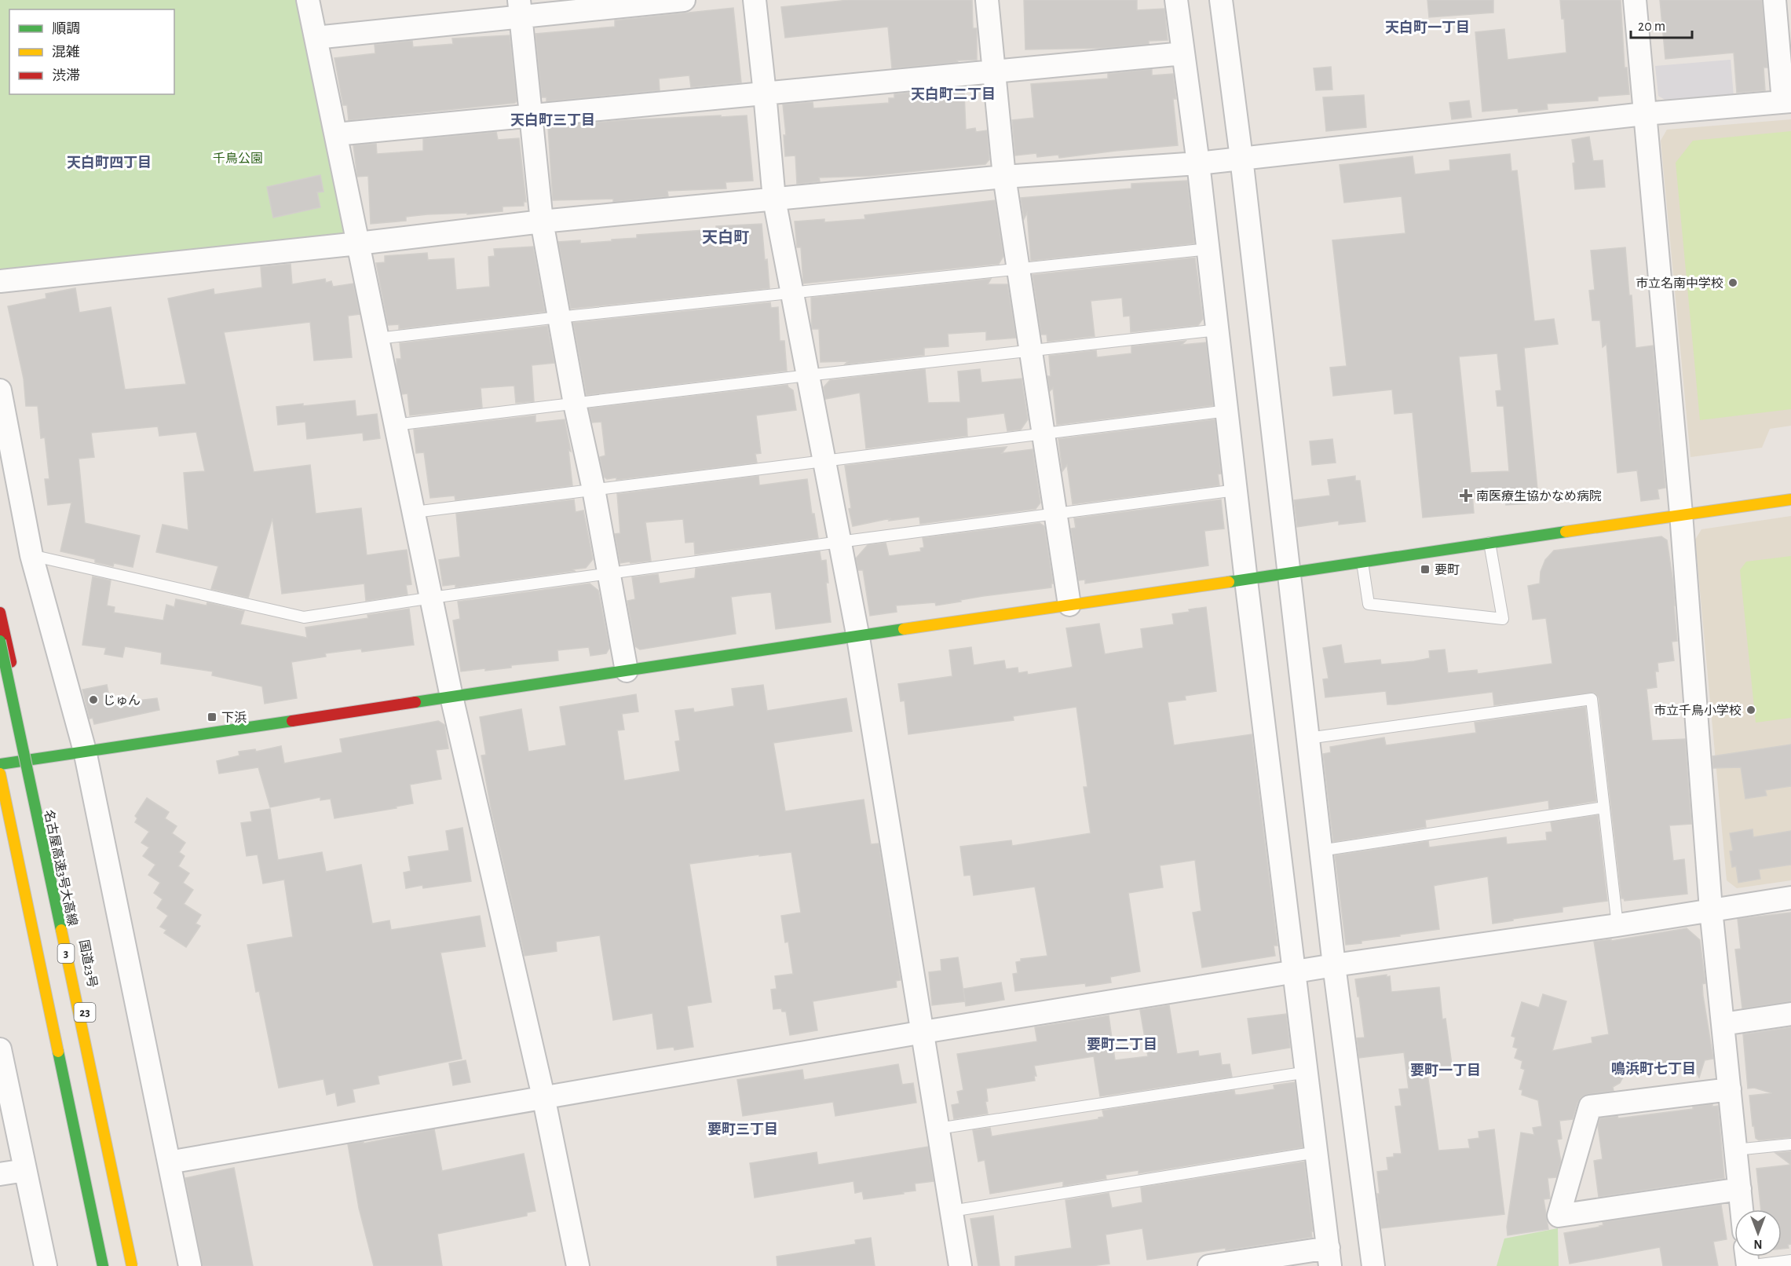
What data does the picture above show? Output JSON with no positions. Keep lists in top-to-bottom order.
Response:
{
  "streets": {
    "main road": [
      "名古屋高速3号大高線",
      "3",
      "国道23号",
      "23"
    ]
  },
  "crossings": [
    ["名古屋高速3号大高線", "国道23号"]
  ],
  "districts": [
    "天白町一丁目",
    "天白町二丁目",
    "天白町三丁目",
    "天白町四丁目",
    "天白町",
    "要町二丁目",
    "鳴浜町七丁目",
    "要町一丁目",
    "要町三丁目"
  ],
  "parks": ["千鳥公園"],
  "places": {
    "other": ["市立名南中学校", "じゅん", "市立千鳥小学校"],
    "health": ["南医療生協かなめ病院"],
    "transit": ["要町", "下浜"]
  },
  "legend": ["順調", "混雑", "渋滞"],
  "scale_bar": "20 m",
  "north": "bottom"
}
